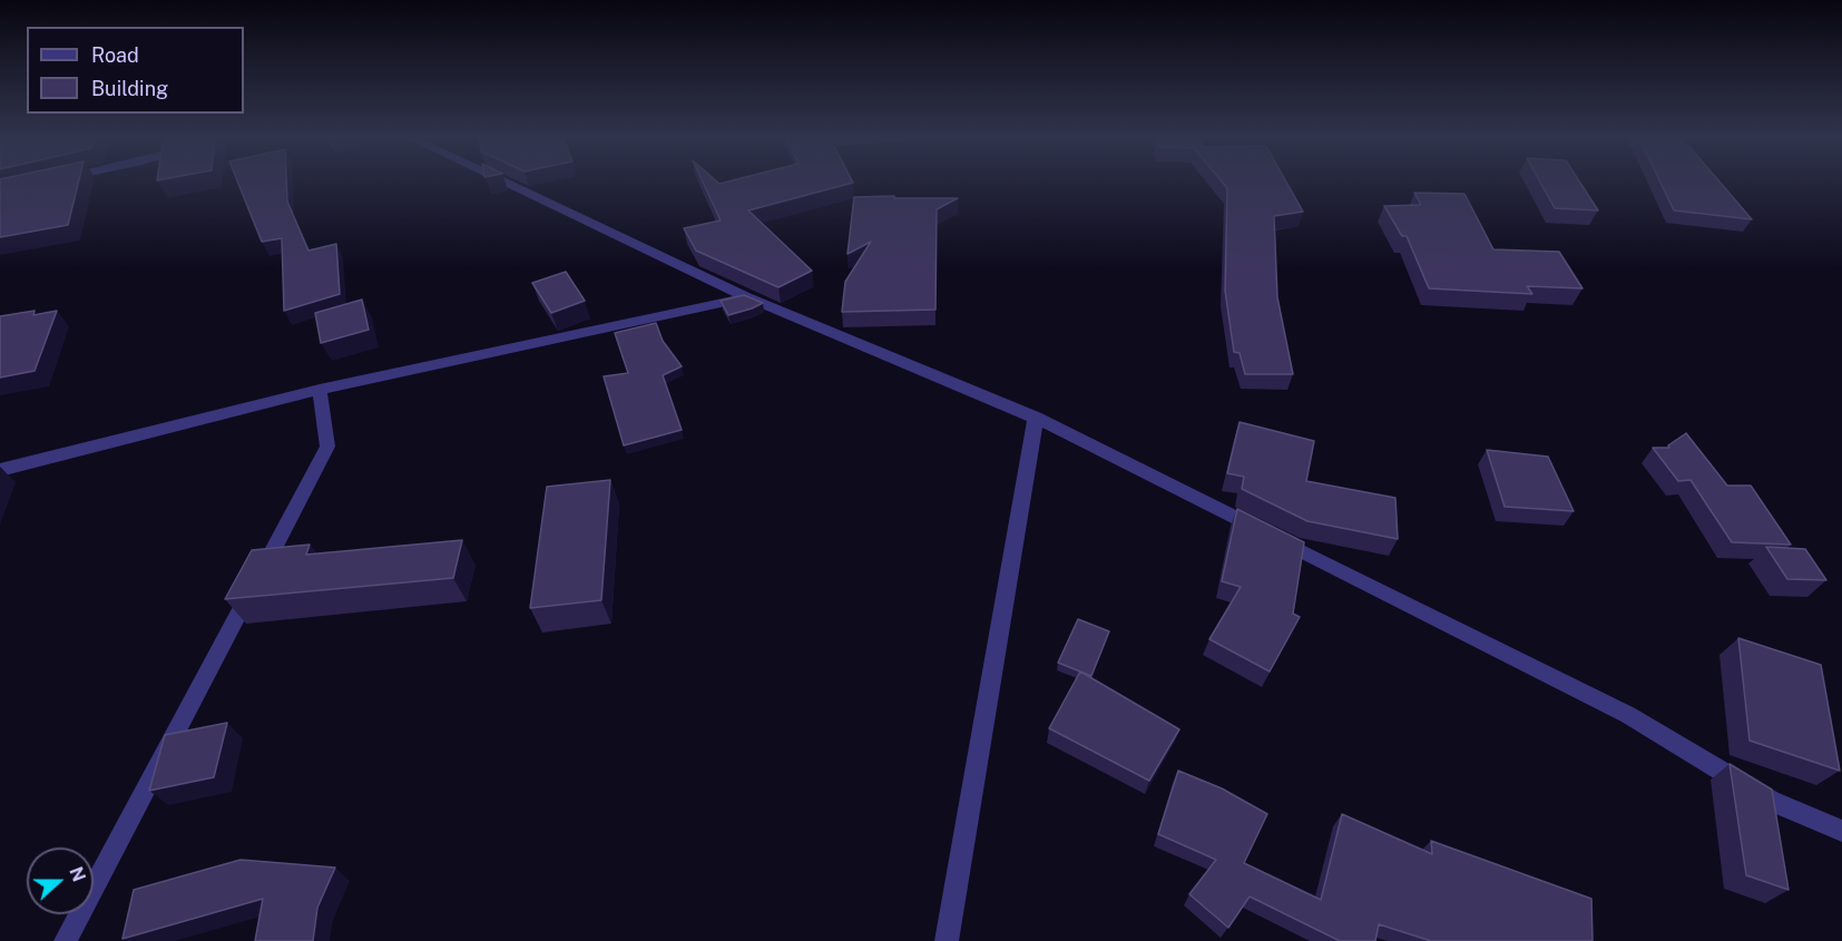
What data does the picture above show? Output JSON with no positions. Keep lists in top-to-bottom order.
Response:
{
  "legend": ["Road", "Building"],
  "north": "right"
}
